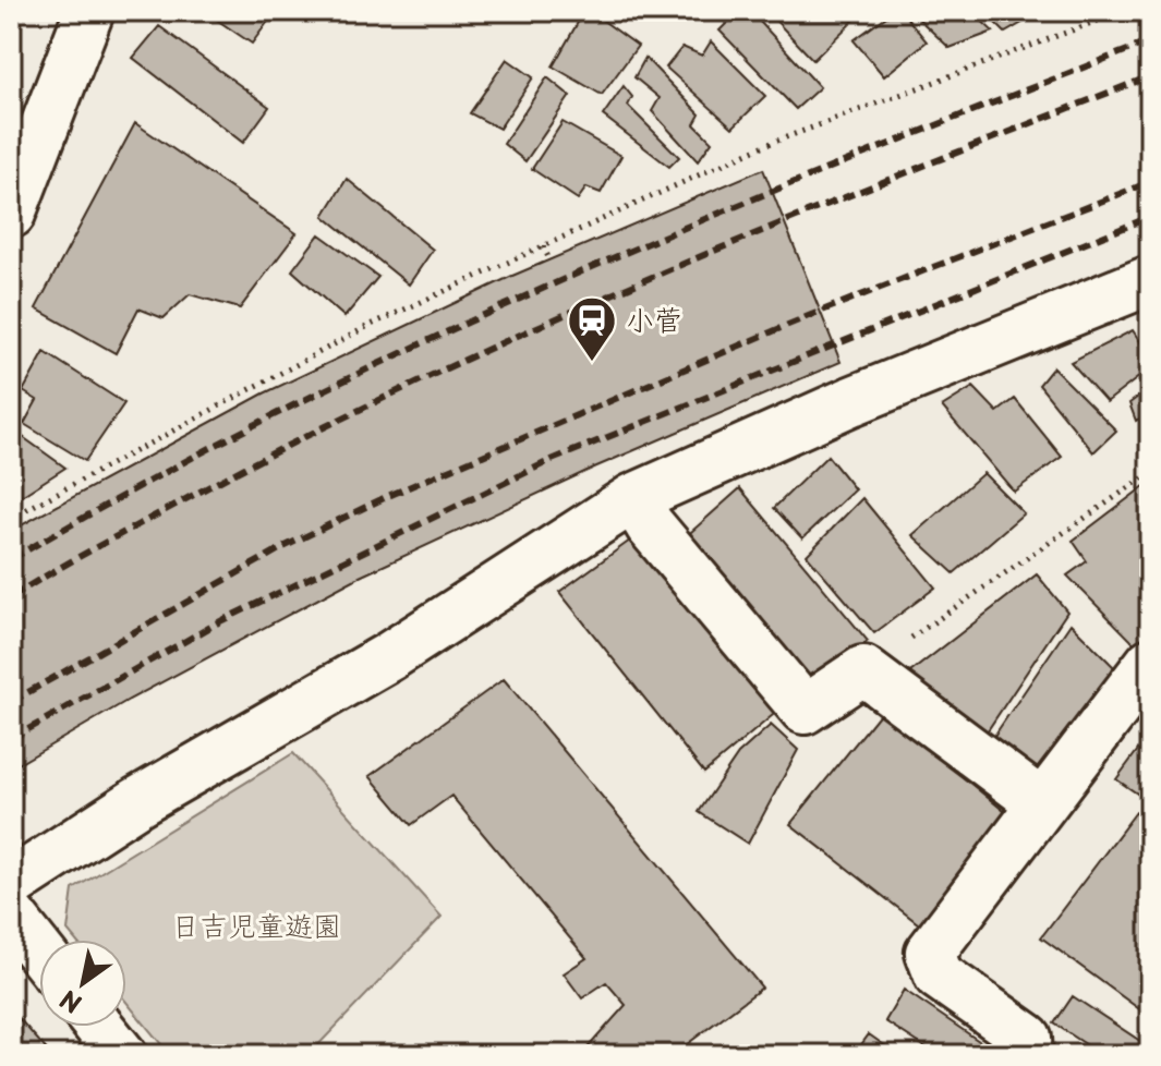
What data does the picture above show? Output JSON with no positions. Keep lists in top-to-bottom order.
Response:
{
  "parks": ["日吉児童遊園"],
  "places": {
    "station": ["小菅"]
  },
  "north": "bottom left"
}
